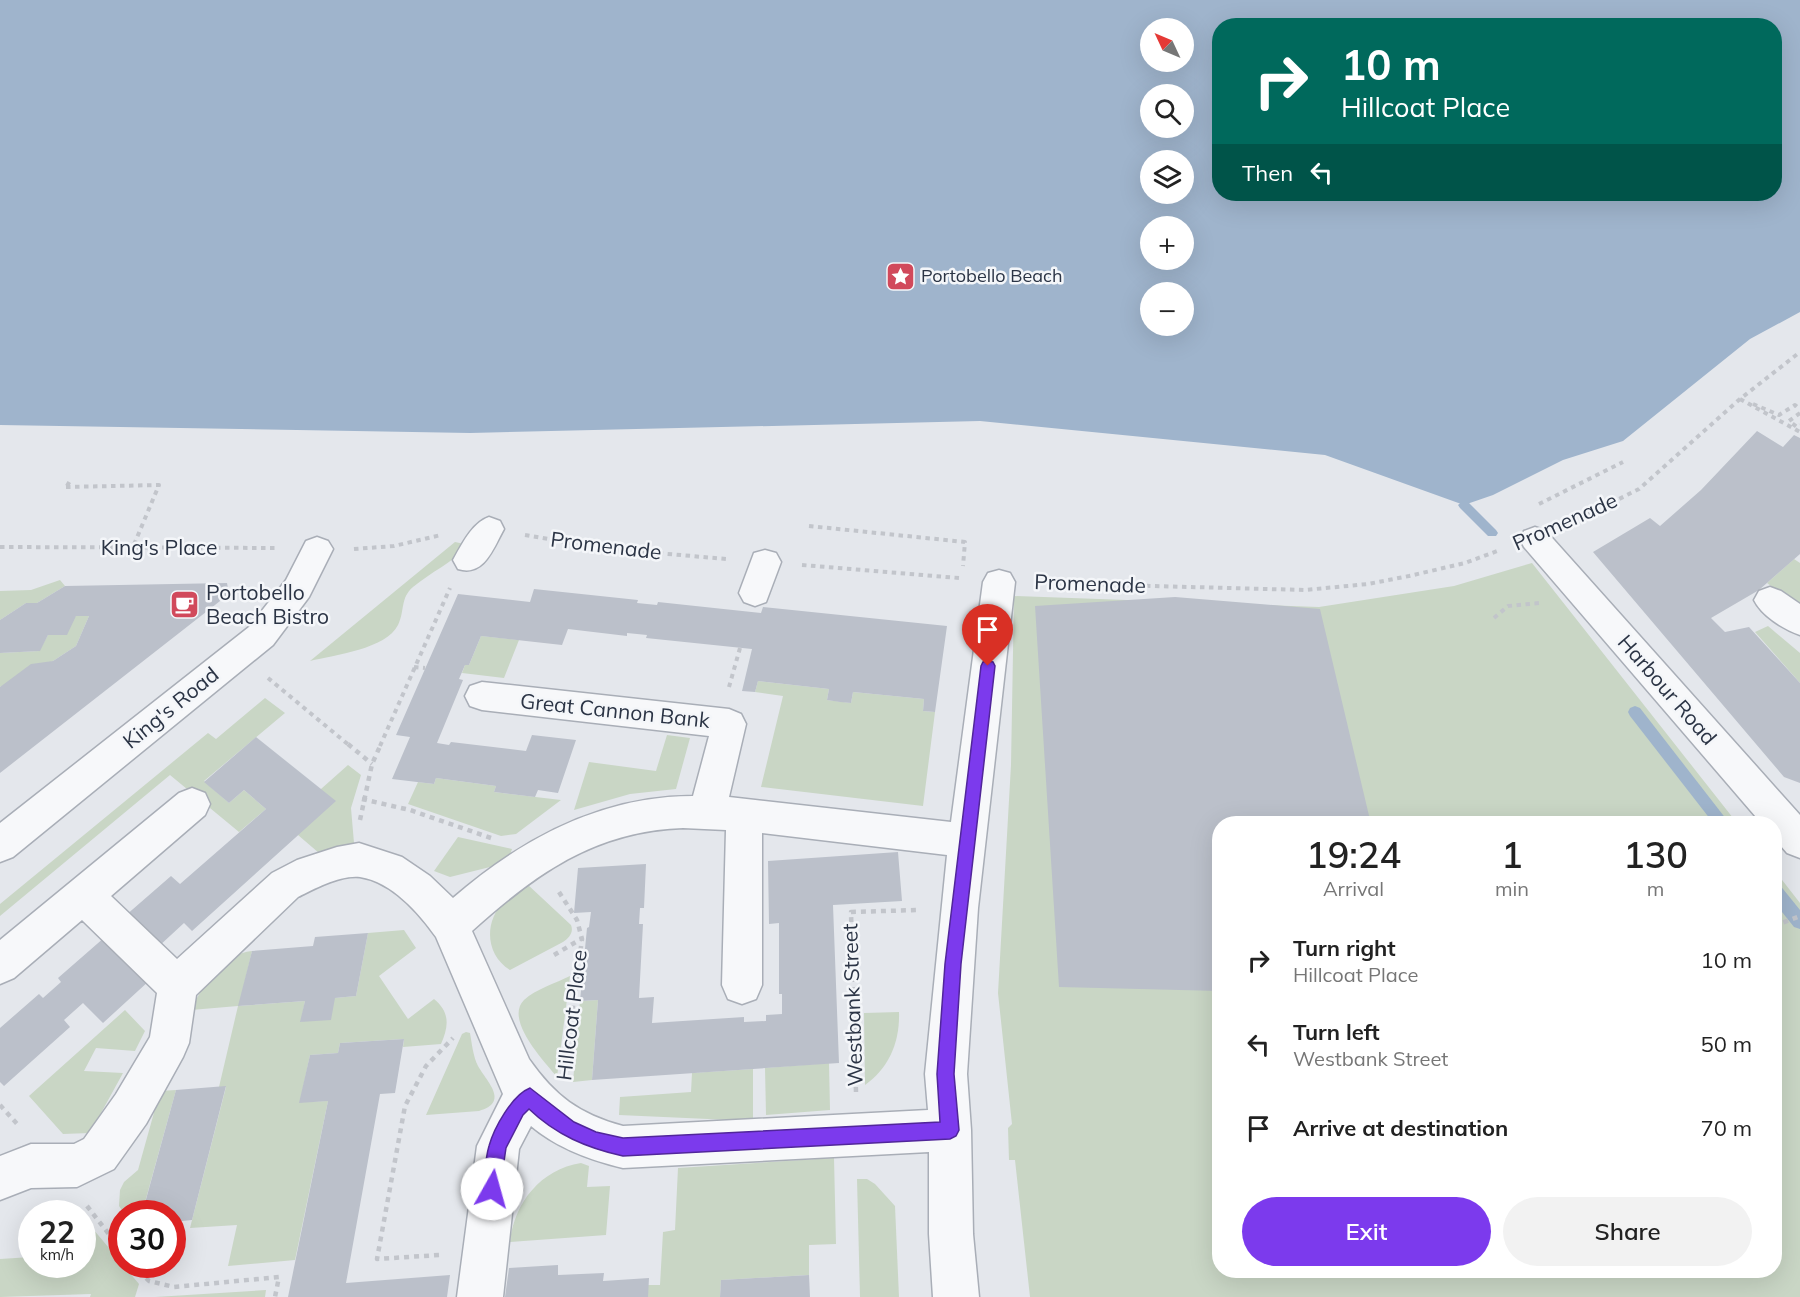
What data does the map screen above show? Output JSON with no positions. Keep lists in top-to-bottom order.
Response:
{
  "streets": {
    "street": [
      "Harbour Road",
      "King's Road",
      "Great Cannon Bank",
      "Hillcoat Place"
    ],
    "path": ["Promenade", "King's Place", "Westbank Street"]
  },
  "crossings": [
    ["Promenade", "King's Place"],
    ["Promenade", "Harbour Road"],
    ["Promenade", "King's Road"],
    ["King's Place", "King's Road"],
    ["Westbank Street", "Hillcoat Place"]
  ],
  "places": {
    "place": ["Portobello Beach"],
    "cafe": ["Portobello Beach Bistro"]
  },
  "north": "top left",
  "page": {
    "map_buttons": ["+", "−"],
    "turn": ["10 m", "Hillcoat Place"],
    "then": "Then",
    "eta": [
      "19:24",
      "Arrival",
      "1",
      "min",
      "130",
      "m"
    ],
    "list": [
      {
        "name": "Turn right",
        "note": "Hillcoat Place",
        "value": "10 m"
      },
      {
        "name": "Turn left",
        "note": "Westbank Street",
        "value": "50 m"
      },
      {
        "name": "Arrive at destination",
        "value": "70 m"
      }
    ],
    "buttons": ["Exit", "Share"],
    "speed": "22 km/h",
    "limit": "30"
  }
}
